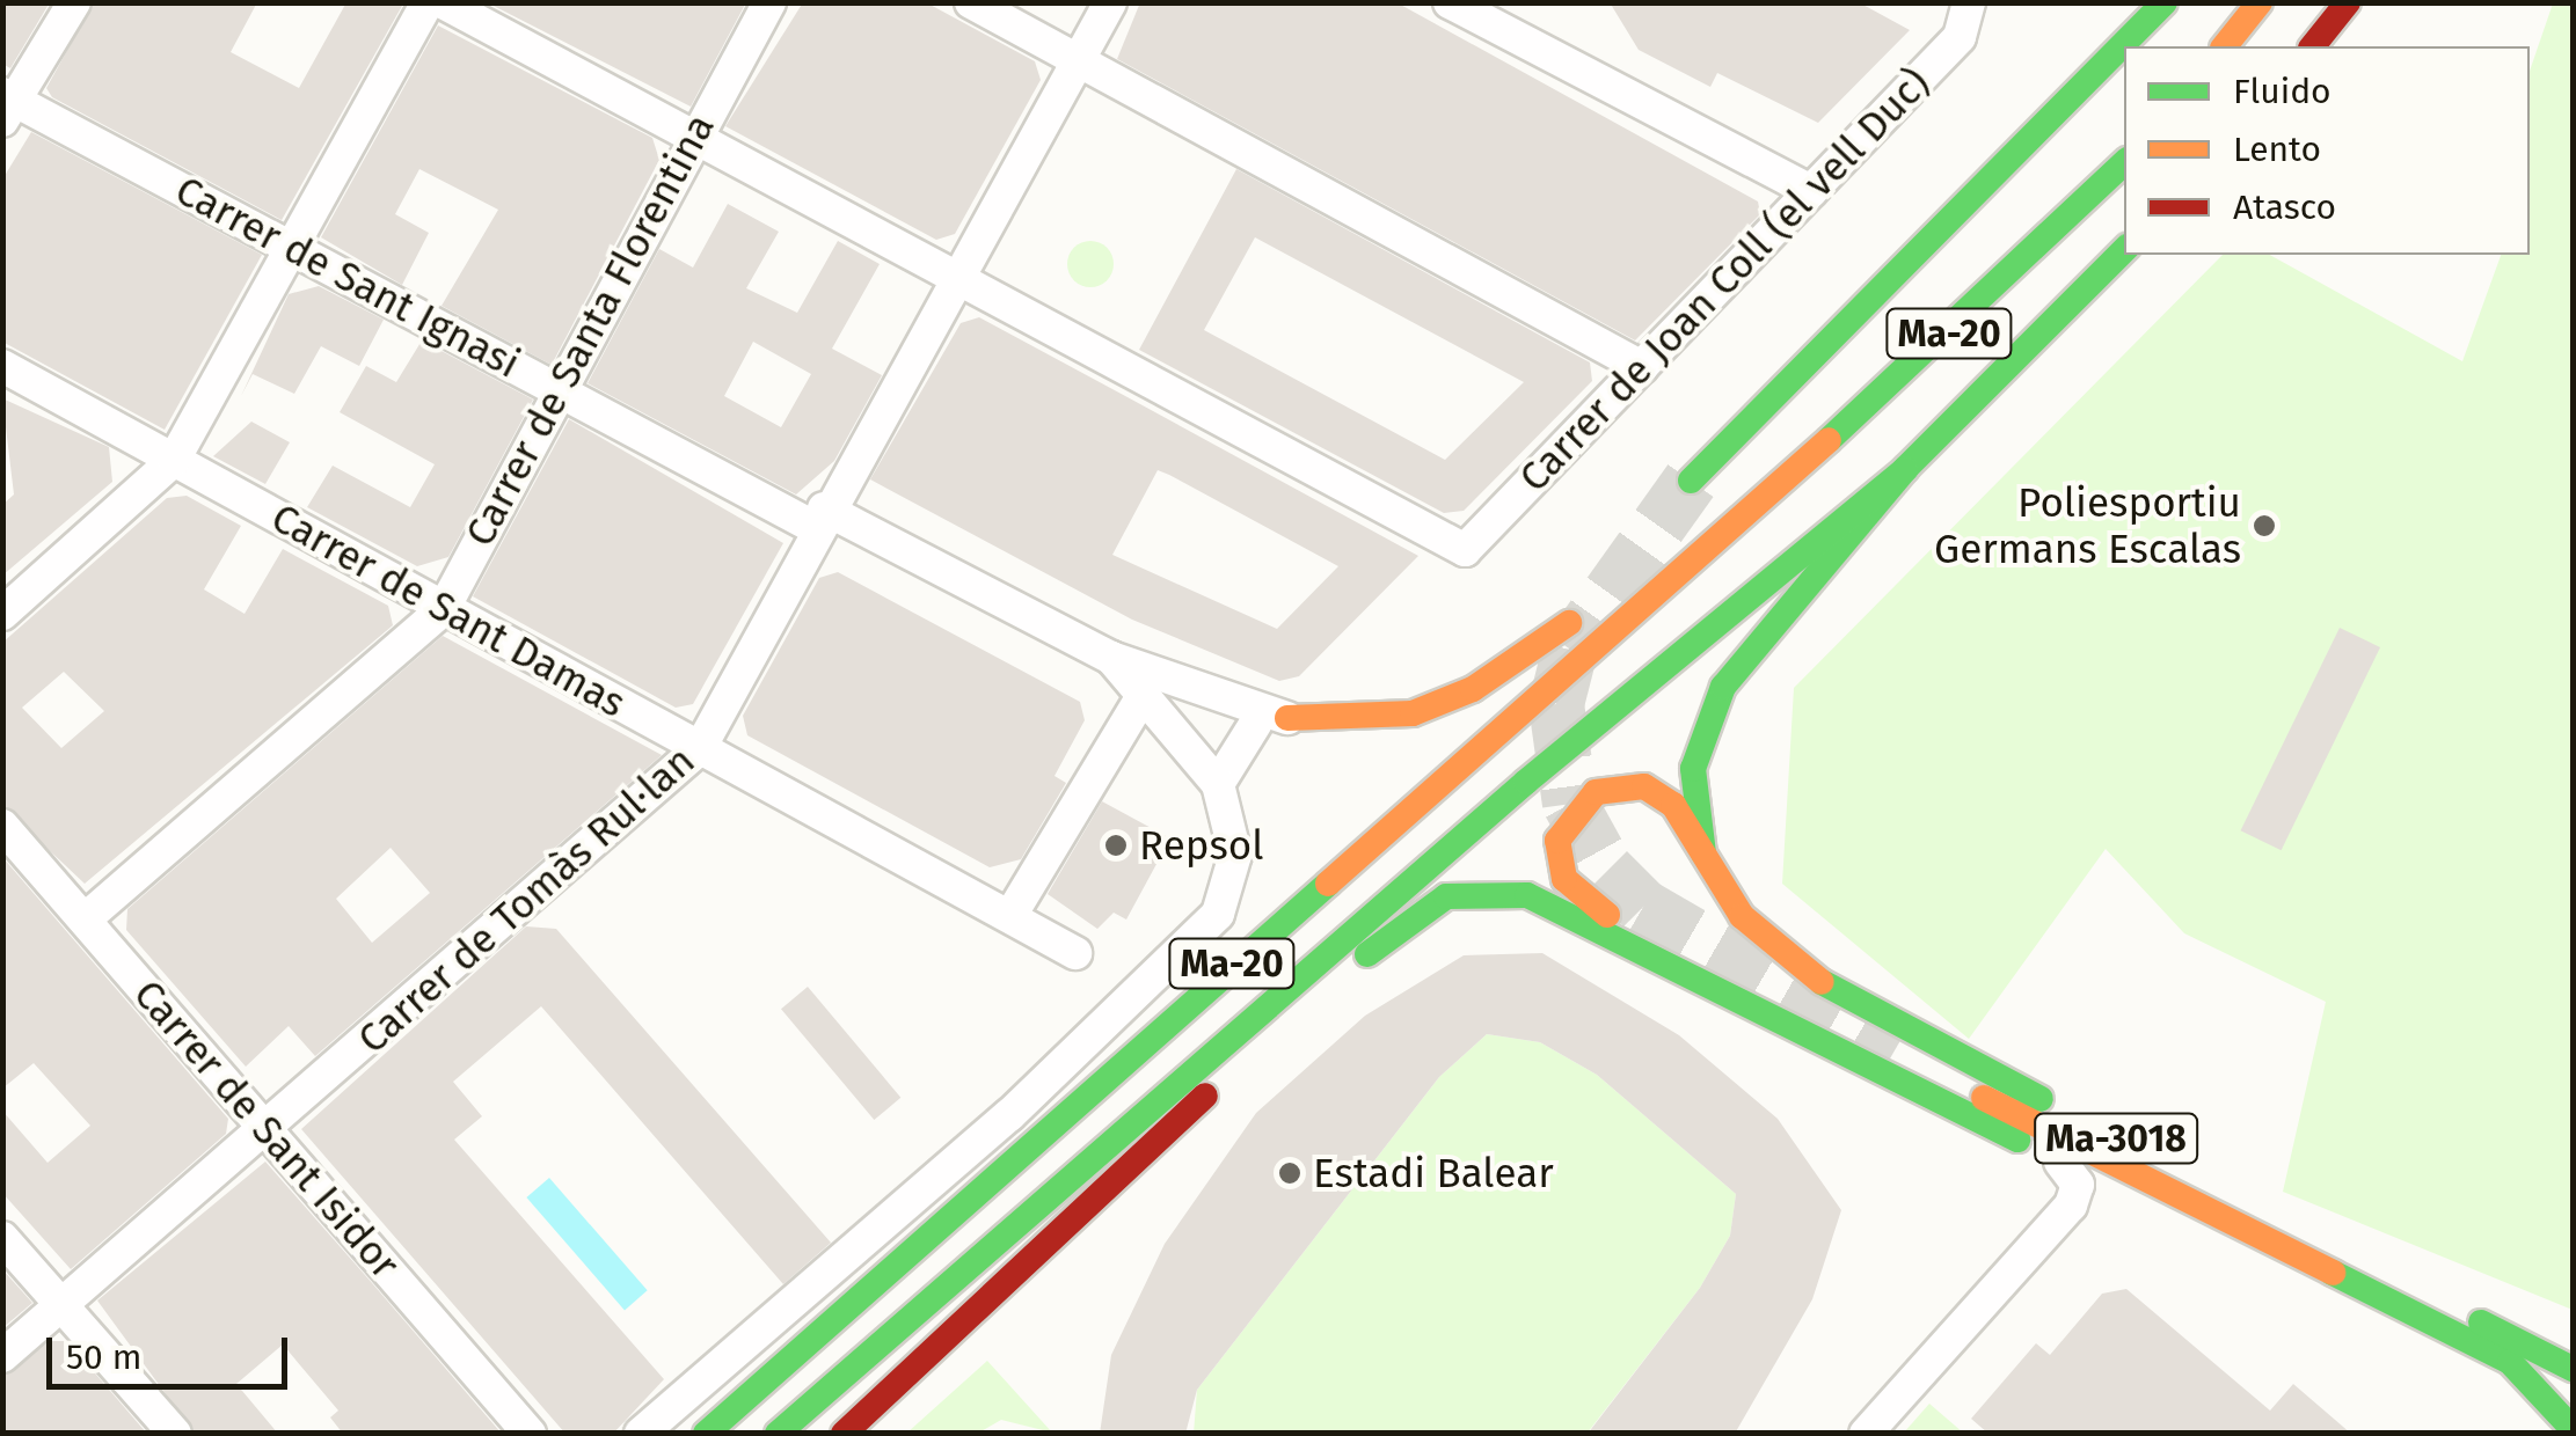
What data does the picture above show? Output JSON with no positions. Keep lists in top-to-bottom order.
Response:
{
  "streets": {
    "main road": ["Ma-20", "Ma-3018"],
    "street": [
      "Carrer de Sant Ignasi",
      "Carrer de Joan Coll (el vell Duc)",
      "Carrer de Santa Florentina",
      "Carrer de Sant Damas",
      "Carrer de Tomàs Rul·lan",
      "Carrer de Sant Isidor"
    ]
  },
  "crossings": [
    ["Carrer de Sant Ignasi", "Carrer de Santa Florentina"],
    ["Carrer de Sant Ignasi", "Carrer de Tomàs Rul·lan"],
    ["Carrer de Joan Coll (el vell Duc)", "Carrer de Tomàs Rul·lan"],
    ["Carrer de Santa Florentina", "Carrer de Sant Damas"],
    ["Carrer de Santa Florentina", "Carrer de Sant Isidor"],
    ["Carrer de Sant Damas", "Carrer de Tomàs Rul·lan"],
    ["Carrer de Tomàs Rul·lan", "Carrer de Sant Isidor"]
  ],
  "places": ["Poliesportiu Germans Escalas", "Repsol", "Estadi Balear"],
  "legend": ["Fluido", "Lento", "Atasco"],
  "scale_bar": "50 m"
}
